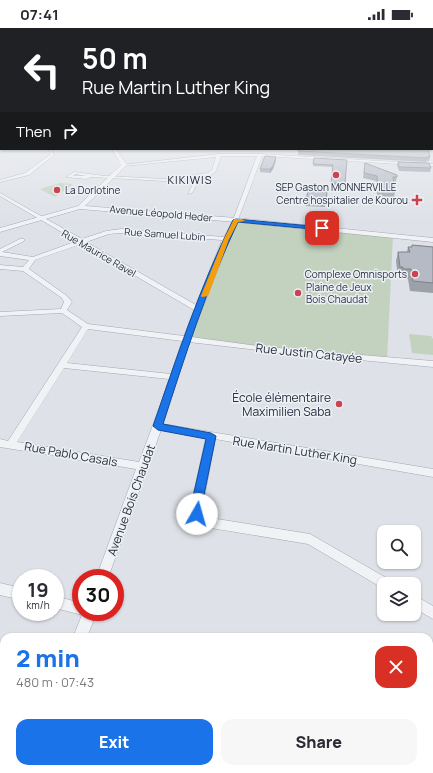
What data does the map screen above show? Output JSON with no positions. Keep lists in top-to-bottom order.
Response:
{
  "streets": {
    "street": [
      "Avenue Léopold Heder",
      "Rue Samuel Lubin",
      "Rue Maurice Ravel",
      "Rue Justin Catayée",
      "Rue Martin Luther King",
      "Rue Pablo Casals",
      "Avenue Bois Chaudat"
    ]
  },
  "crossings": [
    ["Avenue Léopold Heder", "Avenue Bois Chaudat"],
    ["Rue Samuel Lubin", "Rue Maurice Ravel"],
    ["Rue Samuel Lubin", "Avenue Bois Chaudat"],
    ["Rue Maurice Ravel", "Avenue Bois Chaudat"],
    ["Rue Justin Catayée", "Avenue Bois Chaudat"],
    ["Rue Martin Luther King", "Avenue Bois Chaudat"],
    ["Rue Pablo Casals", "Avenue Bois Chaudat"]
  ],
  "districts": ["KIKIWIS"],
  "places": {
    "other": [
      "SEP Gaston MONNERVILLE",
      "La Dorlotine",
      "Complexe Omnisports",
      "Plaine de Jeux Bois Chaudat",
      "École élémentaire Maximilien Saba"
    ],
    "health": ["Centre hospitalier de Kourou"]
  },
  "page": {
    "status": "07:41",
    "turn": ["50 m", "Rue Martin Luther King"],
    "then": "Then",
    "speed": "19 km/h",
    "limit": "30",
    "heading": ["2 min", "480 m · 07:43"],
    "buttons": ["Exit", "Share"]
  }
}
